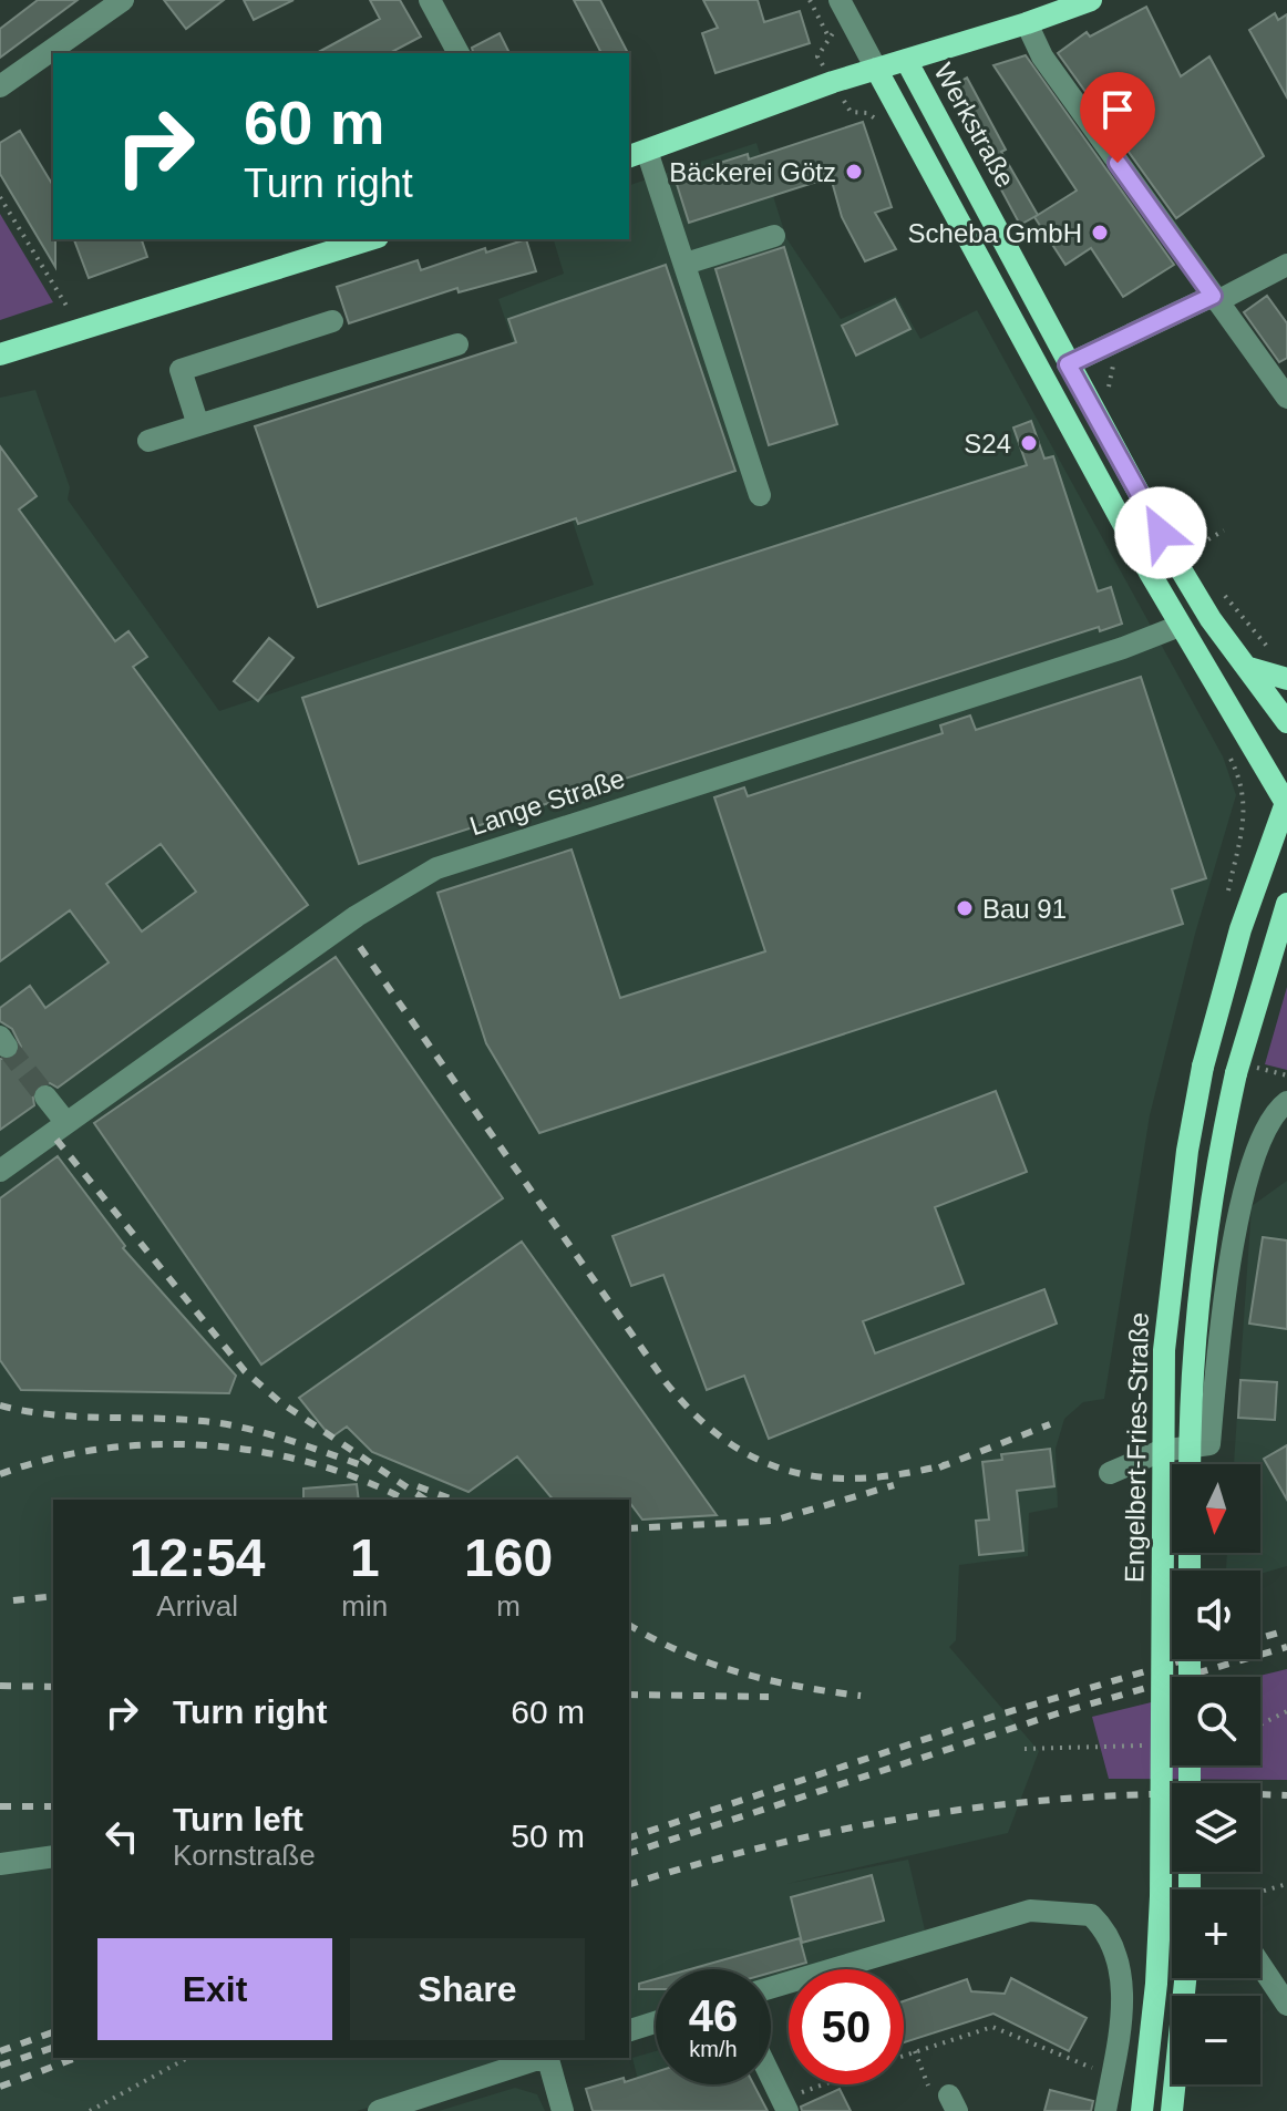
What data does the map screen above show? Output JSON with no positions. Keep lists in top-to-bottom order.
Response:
{
  "streets": {
    "main road": ["Werkstraße", "Engelbert-Fries-Straße"],
    "street": ["Lange Straße"]
  },
  "places": [
    "Bäckerei Götz",
    "Scheba GmbH",
    "S24",
    "Bau 91"
  ],
  "north": "bottom",
  "page": {
    "turn": ["60 m", "Turn right"],
    "map_buttons": ["+", "−"],
    "eta": [
      "12:54",
      "Arrival",
      "1",
      "min",
      "160",
      "m"
    ],
    "list": [
      {
        "name": "Turn right",
        "value": "60 m"
      },
      {
        "name": "Turn left",
        "note": "Kornstraße",
        "value": "50 m"
      }
    ],
    "buttons": ["Exit", "Share"],
    "speed": "46 km/h",
    "limit": "50"
  }
}
